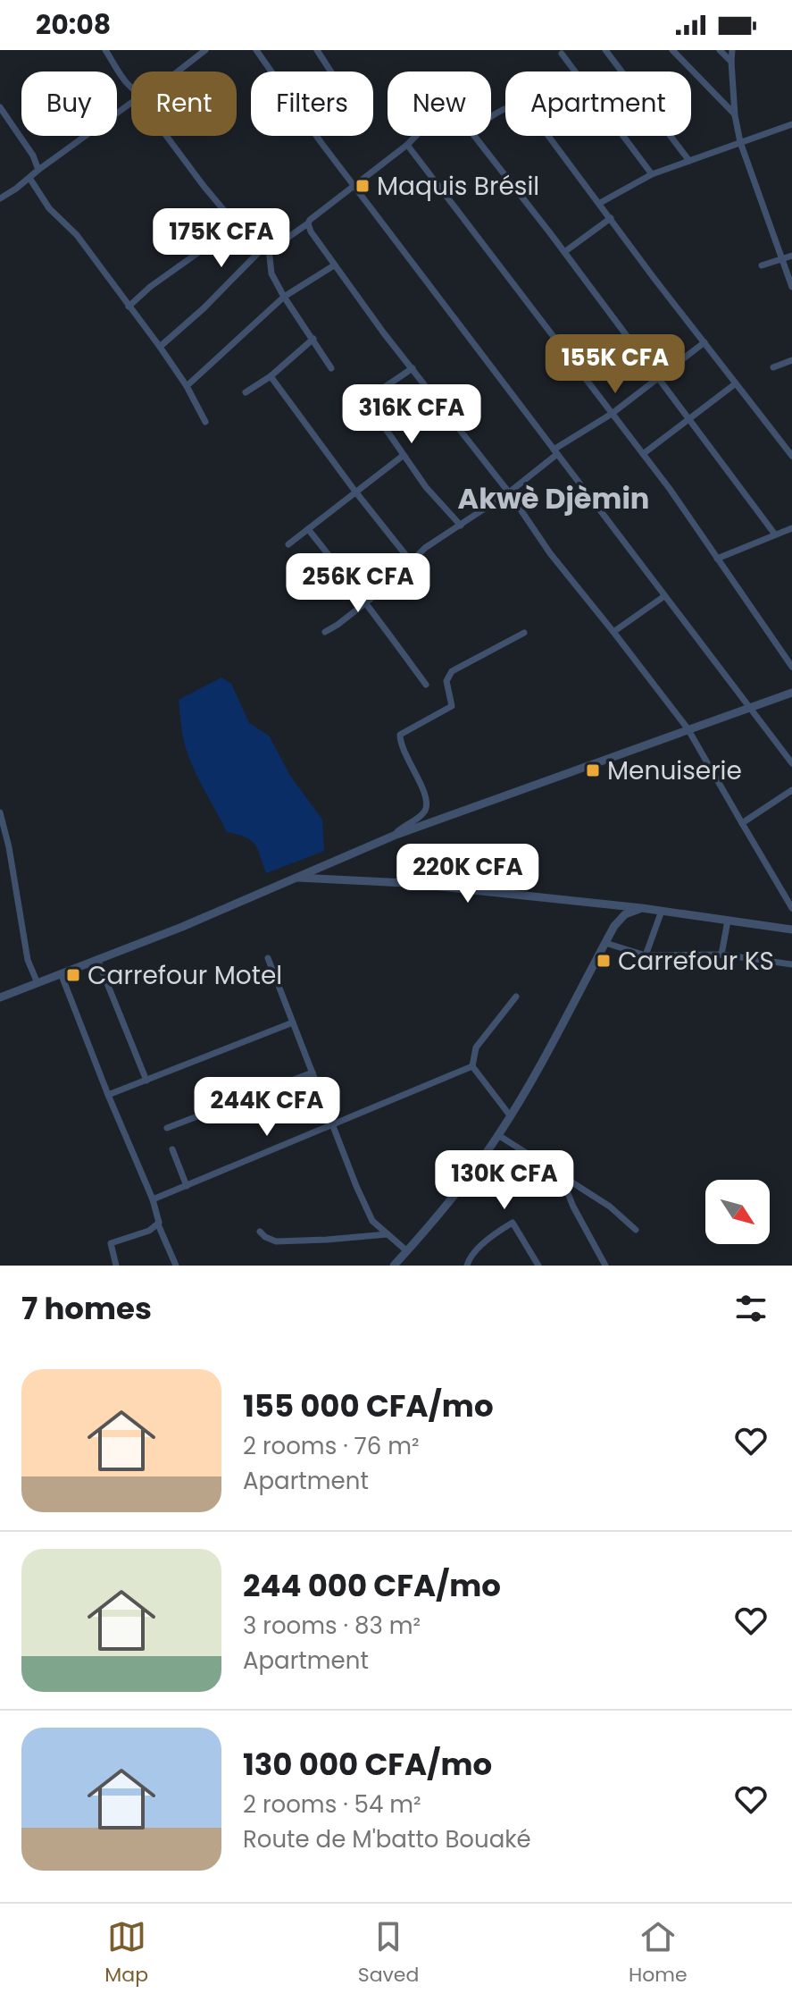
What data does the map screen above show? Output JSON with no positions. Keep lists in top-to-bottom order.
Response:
{
  "districts": ["Akwè Djèmin"],
  "places": {
    "transit": [
      "Maquis Brésil",
      "Menuiserie",
      "Carrefour KS",
      "Carrefour Motel"
    ]
  },
  "north": "bottom right",
  "page": {
    "status": "20:08",
    "chip": [
      "Buy",
      "Rent",
      "Filters",
      "New",
      "Apartment"
    ],
    "price": [
      "175K CFA",
      "155K CFA",
      "316K CFA",
      "256K CFA",
      "220K CFA",
      "244K CFA",
      "130K CFA"
    ],
    "heading": "7 homes",
    "list": [
      {
        "name": "155 000 CFA/mo",
        "note": "2 rooms · 76 m² · Apartment"
      },
      {
        "name": "244 000 CFA/mo",
        "note": "3 rooms · 83 m² · Apartment"
      },
      {
        "name": "130 000 CFA/mo",
        "note": "2 rooms · 54 m² · Route de M'batto Bouaké"
      }
    ],
    "tabs": ["Map", "Saved", "Home"]
  }
}
